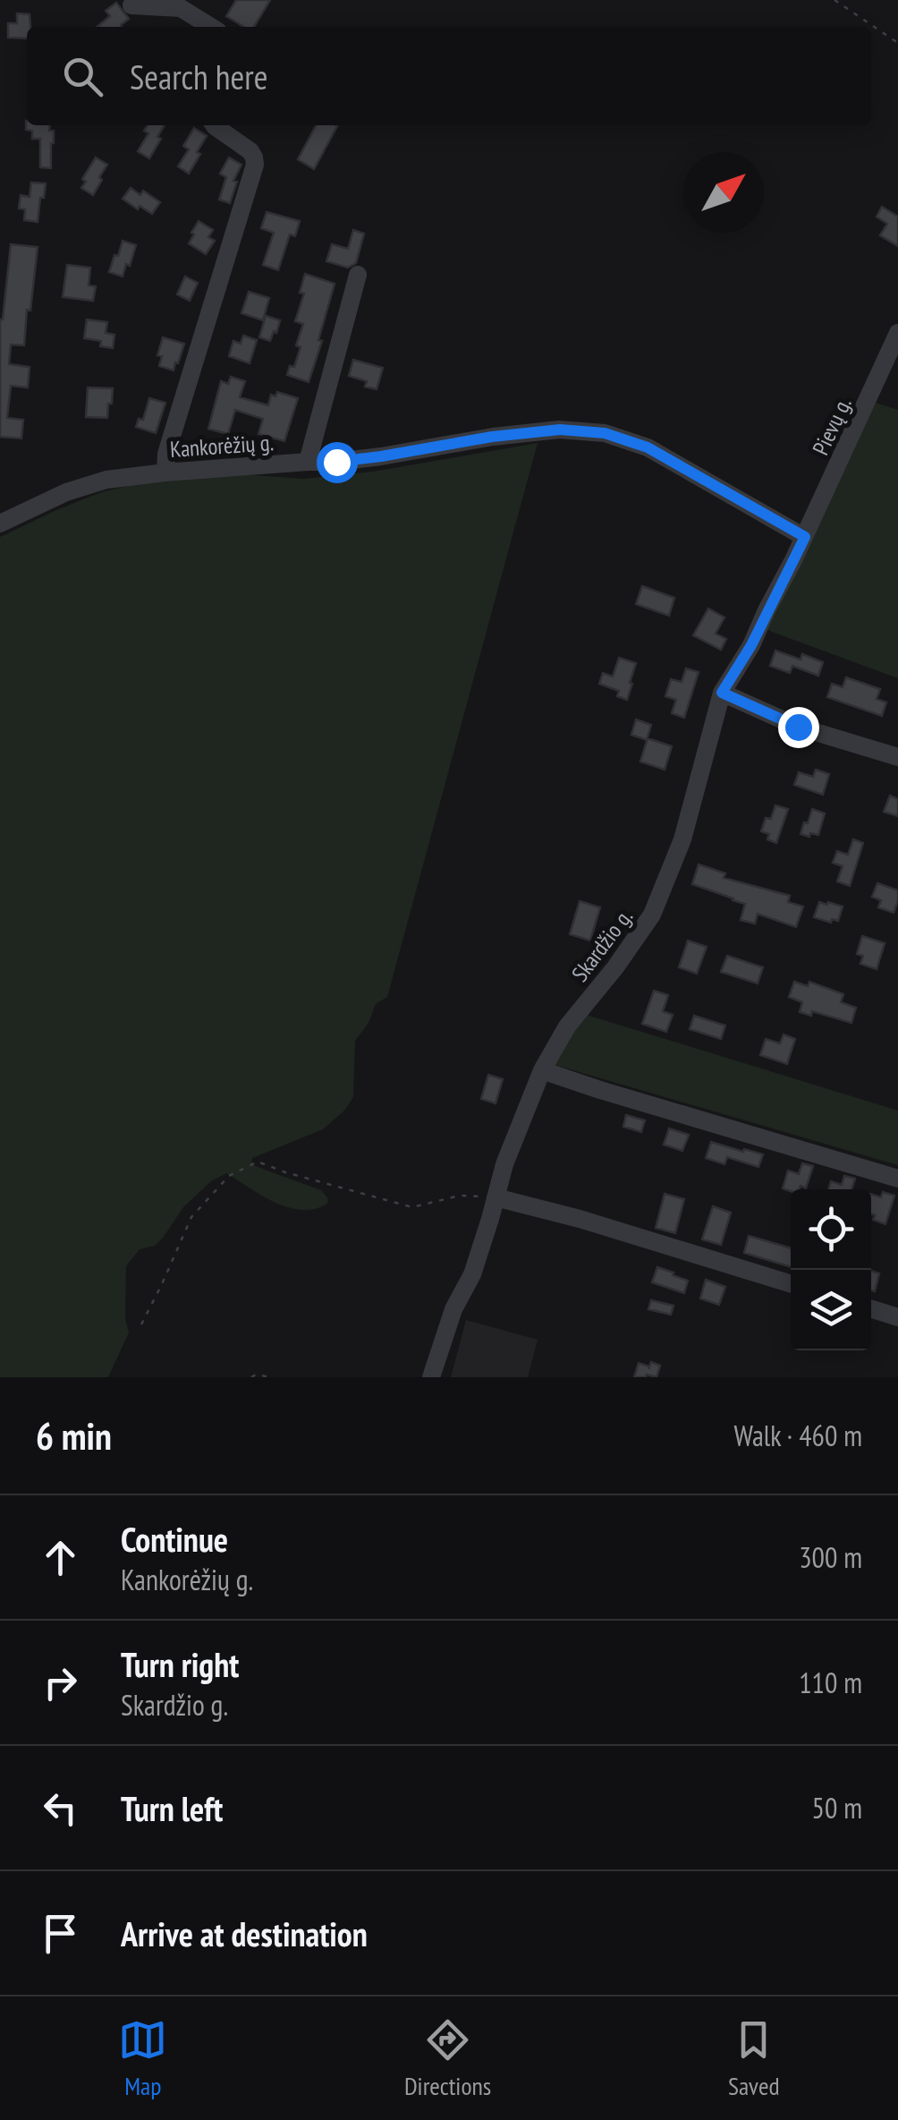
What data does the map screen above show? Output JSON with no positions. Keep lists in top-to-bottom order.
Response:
{
  "streets": {
    "street": ["Pievų g.", "Kankorėžių g.", "Skardžio g."]
  },
  "crossings": [
    ["Pievų g.", "Kankorėžių g."],
    ["Pievų g.", "Skardžio g."],
    ["Kankorėžių g.", "Skardžio g."]
  ],
  "north": "top right",
  "page": {
    "search": "Search here",
    "heading": ["6 min", "Walk · 460 m"],
    "list": [
      ["Continue", "Kankorėžių g.", "300 m"],
      ["Turn right", "Skardžio g.", "110 m"],
      ["Turn left", "50 m"],
      "Arrive at destination"
    ],
    "nav": ["Map", "Directions", "Saved"]
  }
}
